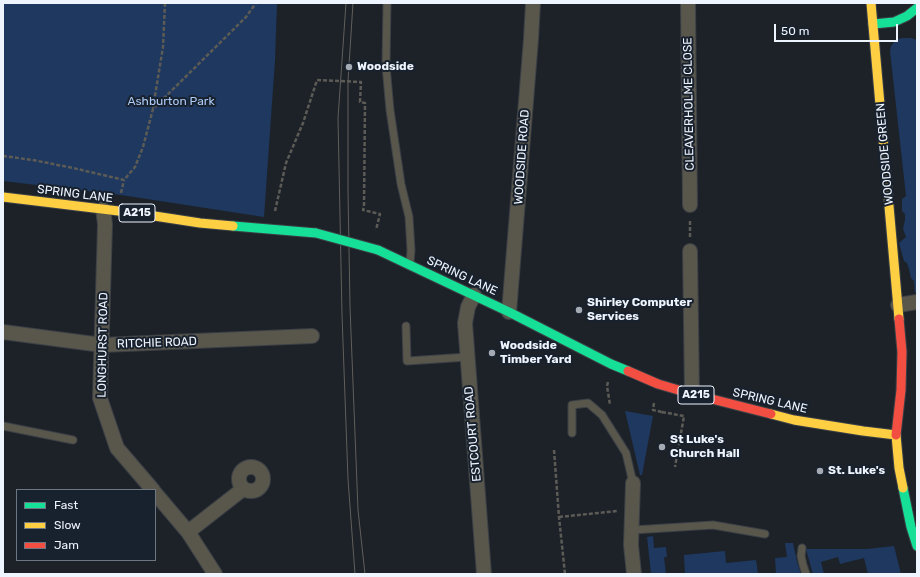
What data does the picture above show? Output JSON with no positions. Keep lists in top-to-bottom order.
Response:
{
  "streets": {
    "main road": ["WOODSIDE GREEN", "SPRING LANE", "A215"],
    "street": [
      "CLEAVERHOLME CLOSE",
      "WOODSIDE ROAD",
      "RITCHIE ROAD",
      "LONGHURST ROAD",
      "ESTCOURT ROAD"
    ]
  },
  "crossings": [
    ["WOODSIDE GREEN", "SPRING LANE"],
    ["WOODSIDE ROAD", "SPRING LANE"],
    ["SPRING LANE", "LONGHURST ROAD"],
    ["SPRING LANE", "ESTCOURT ROAD"],
    ["RITCHIE ROAD", "LONGHURST ROAD"]
  ],
  "parks": ["Ashburton Park"],
  "places": [
    "Woodside",
    "Shirley Computer Services",
    "Woodside Timber Yard",
    "St Luke's Church Hall",
    "St. Luke's"
  ],
  "legend": ["Fast", "Slow", "Jam"],
  "scale_bar": "50 m"
}
